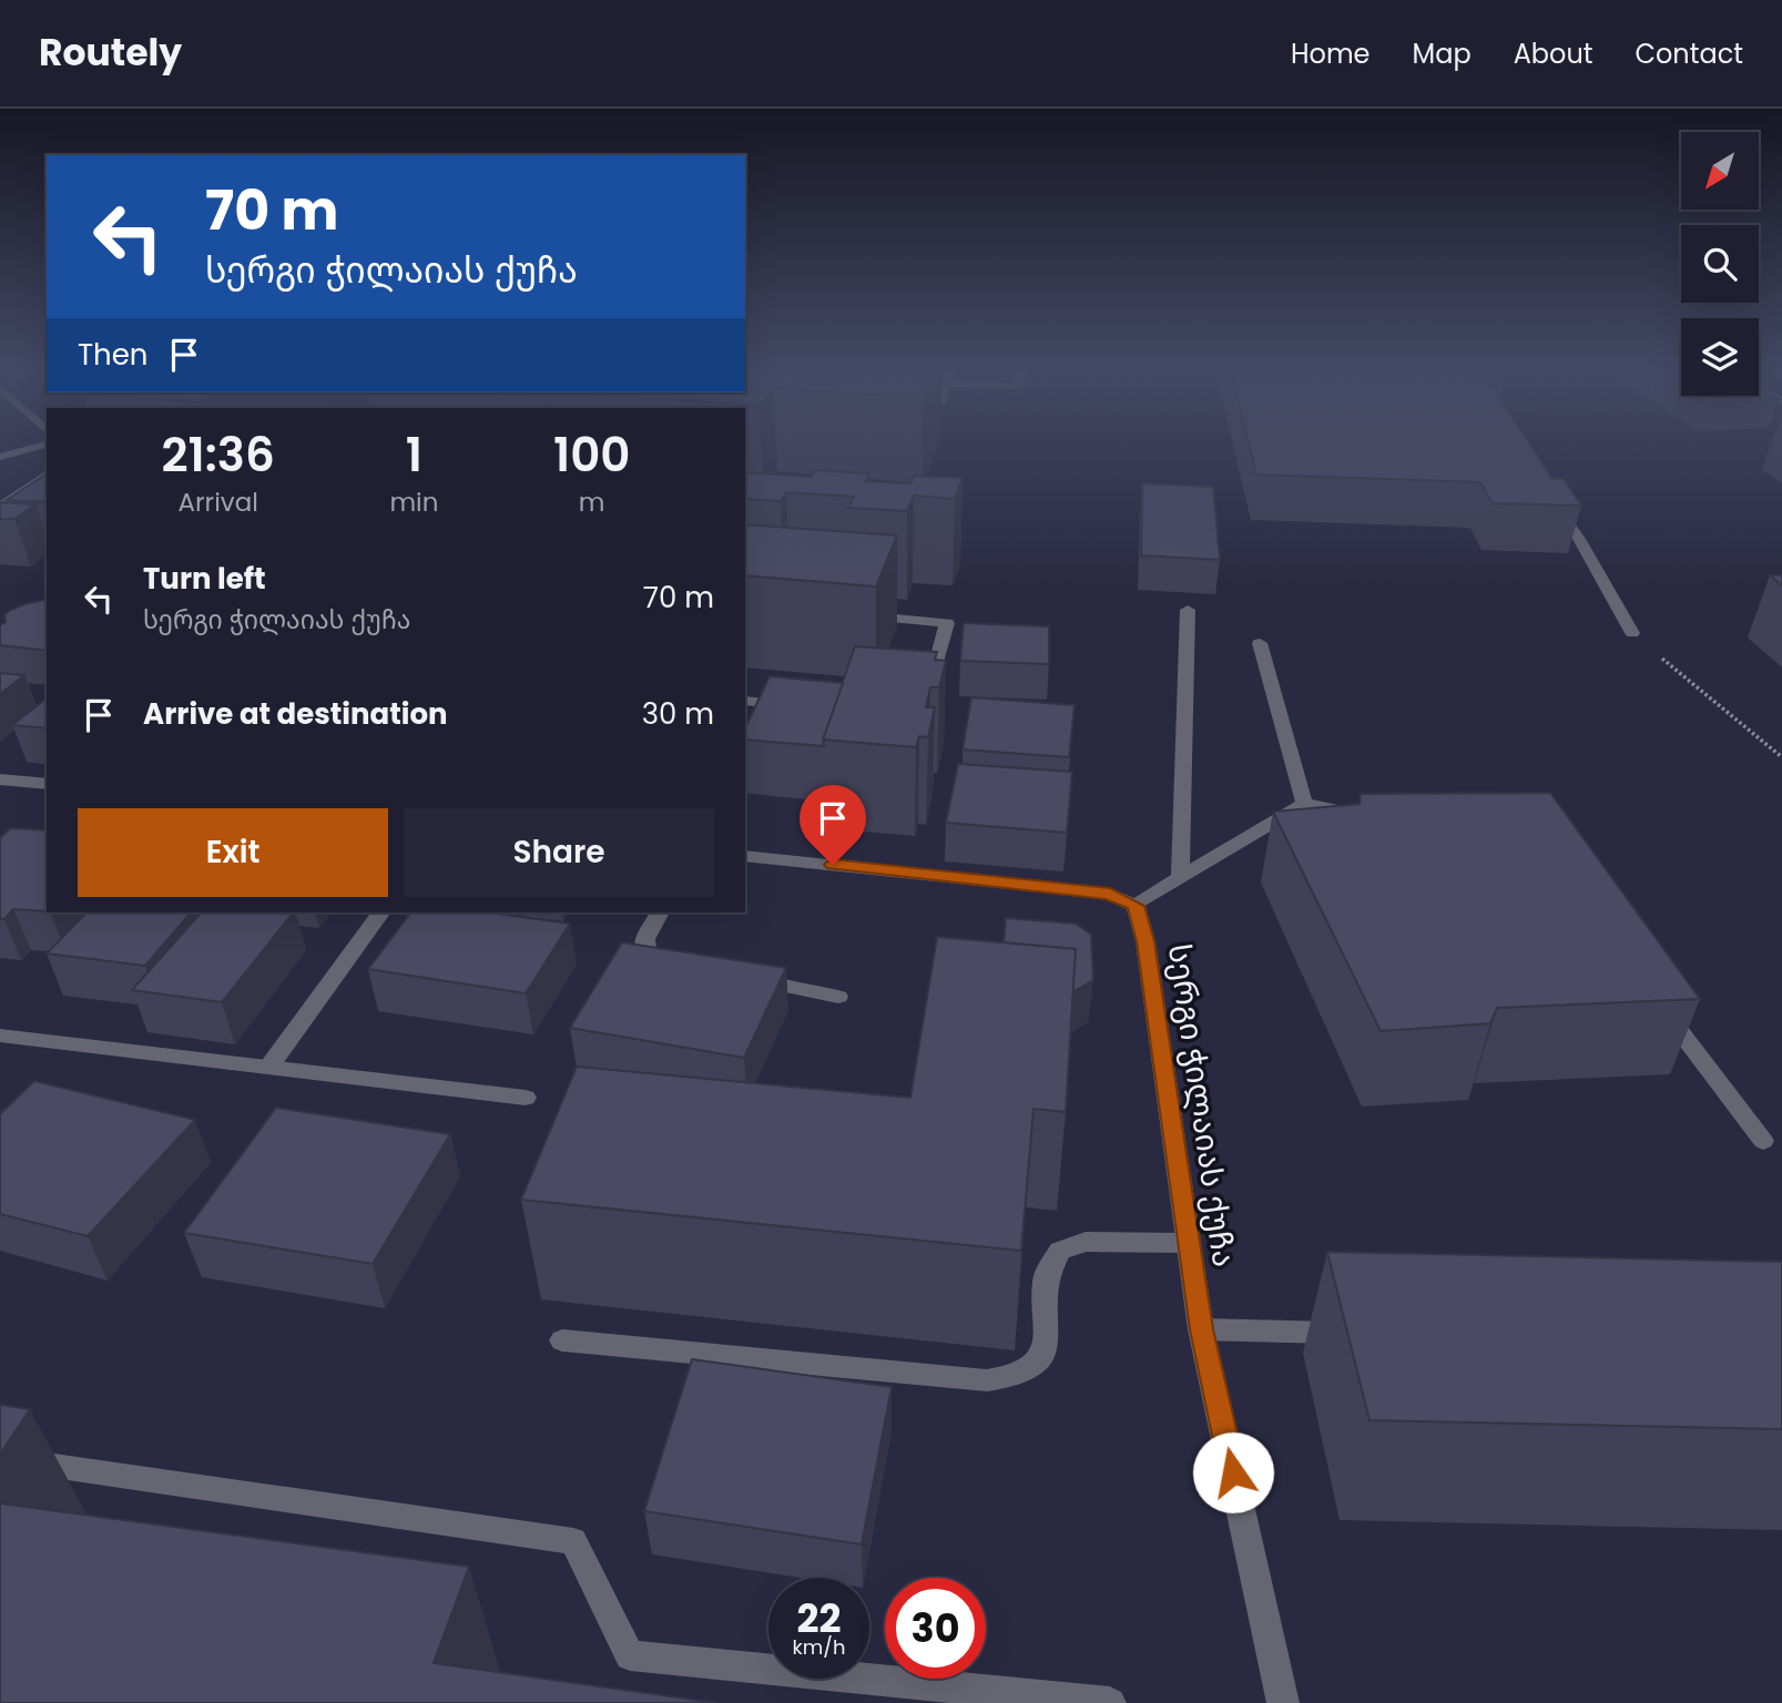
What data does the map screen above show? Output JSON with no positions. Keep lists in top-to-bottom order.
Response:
{
  "streets": {
    "street": ["სერგი ჭილაიას ქუჩა"]
  },
  "north": "bottom left",
  "page": {
    "header": "Routely",
    "nav": [
      "Home",
      "Map",
      "About",
      "Contact"
    ],
    "turn": ["70 m", "სერგი ჭილაიას ქუჩა"],
    "then": "Then",
    "eta": [
      "21:36",
      "Arrival",
      "1",
      "min",
      "100",
      "m"
    ],
    "list": [
      {
        "name": "Turn left",
        "note": "სერგი ჭილაიას ქუჩა",
        "value": "70 m"
      },
      {
        "name": "Arrive at destination",
        "value": "30 m"
      }
    ],
    "buttons": ["Exit", "Share"],
    "speed": "22 km/h",
    "limit": "30"
  }
}
